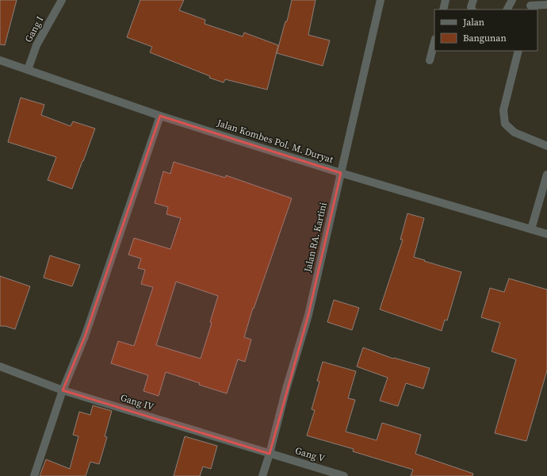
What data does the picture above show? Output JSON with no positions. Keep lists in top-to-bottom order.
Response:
{
  "streets": {
    "street": [
      "Gang I",
      "Jalan Kombes Pol. M. Duryat",
      "Jalan RA. Kartini",
      "Gang IV",
      "Gang V"
    ]
  },
  "crossings": [
    ["Gang I", "Jalan Kombes Pol. M. Duryat"],
    ["Jalan Kombes Pol. M. Duryat", "Jalan RA. Kartini"],
    ["Jalan RA. Kartini", "Gang IV"],
    ["Jalan RA. Kartini", "Gang V"],
    ["Gang IV", "Gang V"]
  ],
  "legend": ["Jalan", "Bangunan"]
}
